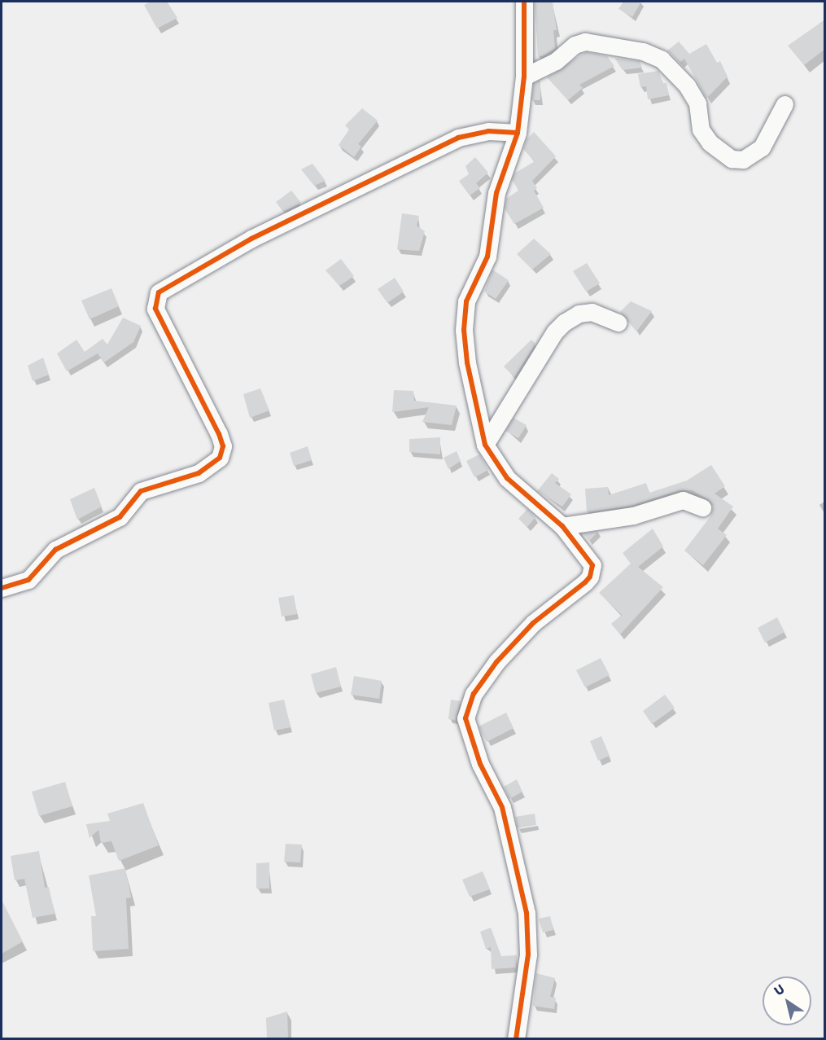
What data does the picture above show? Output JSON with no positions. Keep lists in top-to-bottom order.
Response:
{
  "north": "top left"
}
